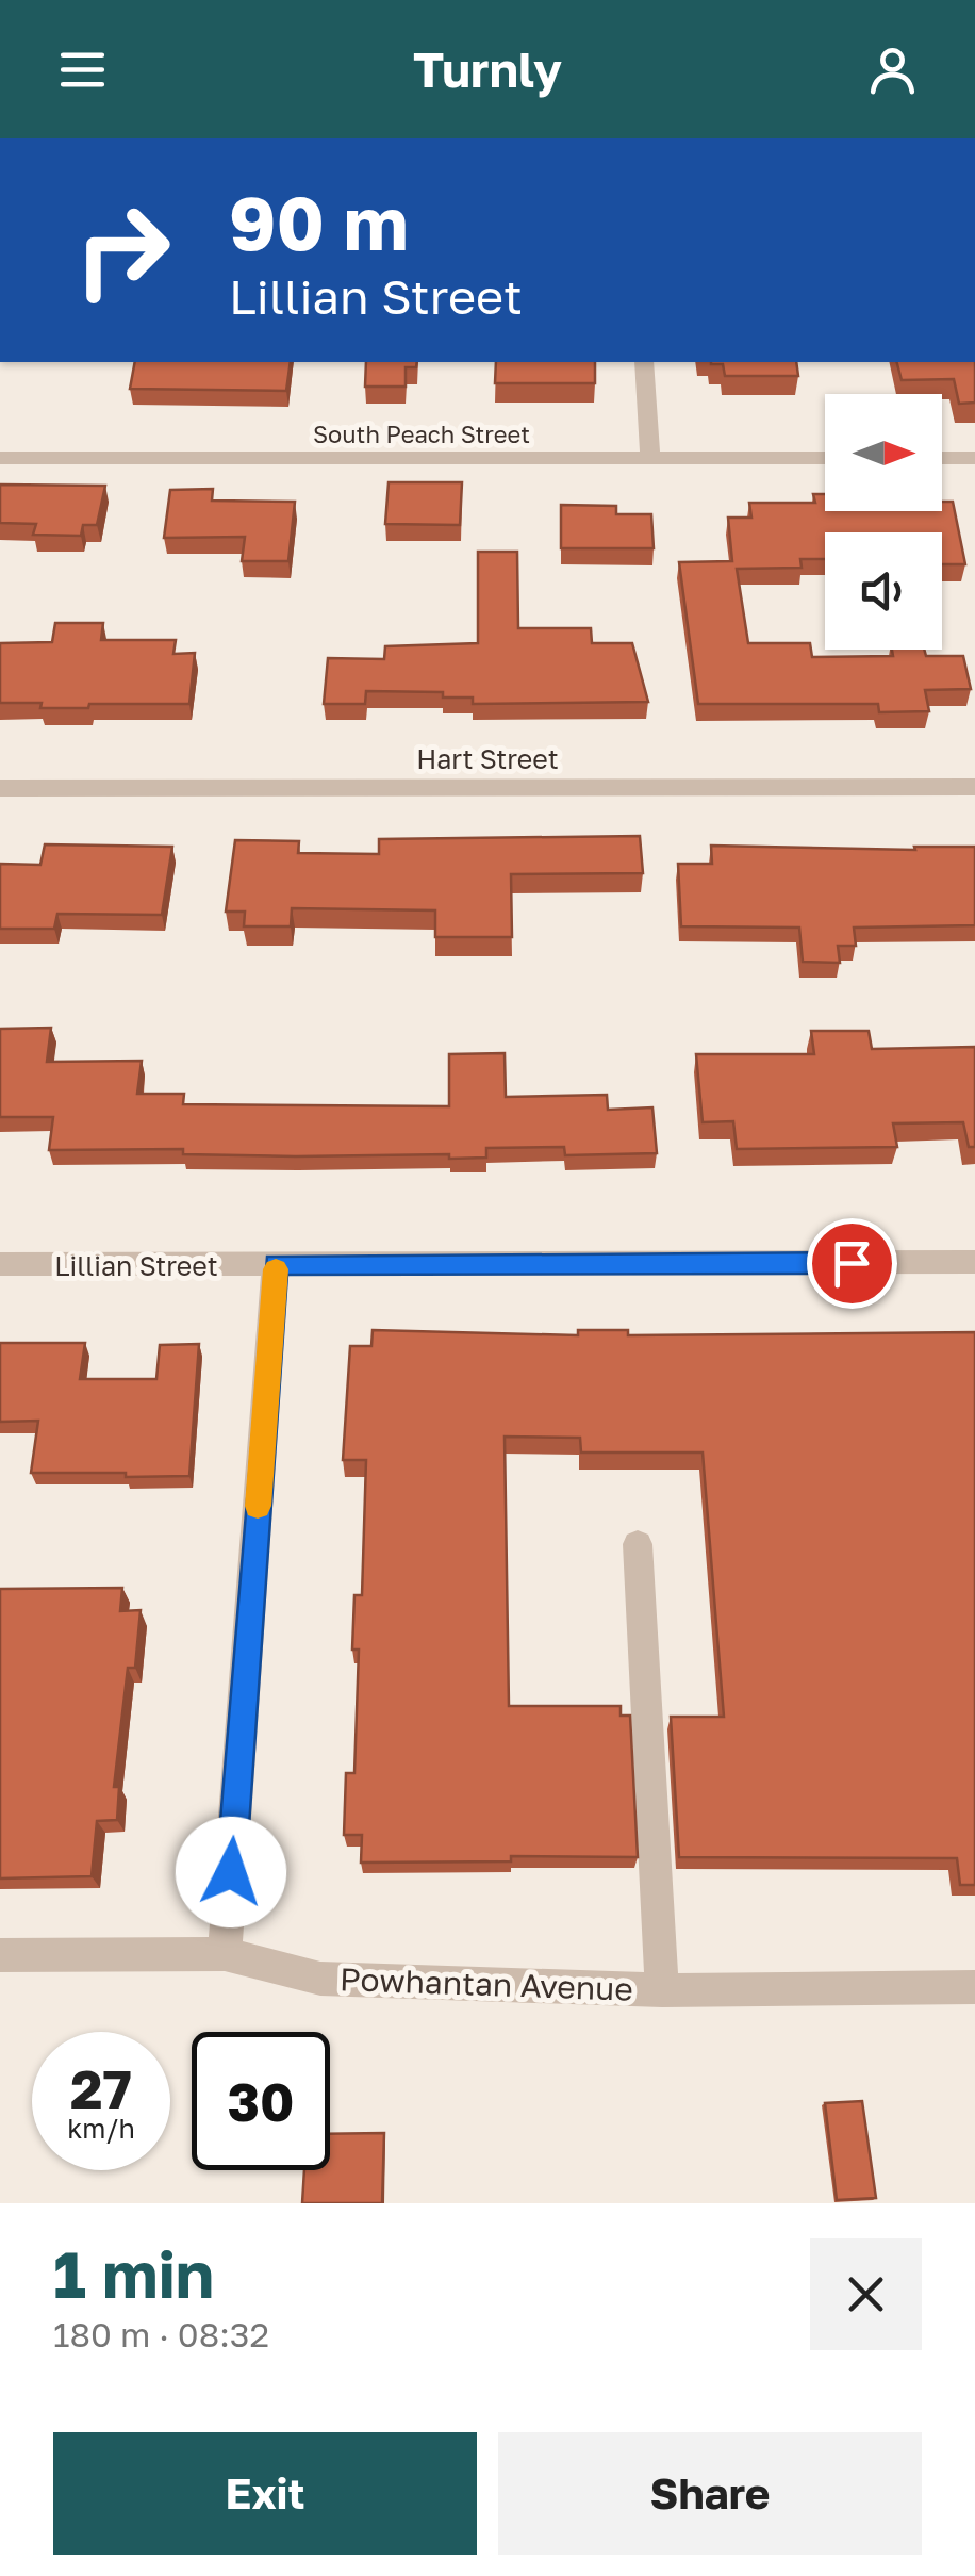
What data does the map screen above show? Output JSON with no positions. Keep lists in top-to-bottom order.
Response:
{
  "streets": {
    "street": [
      "South Peach Street",
      "Hart Street",
      "Lillian Street",
      "Powhantan Avenue"
    ]
  },
  "north": "right",
  "page": {
    "header": "Turnly",
    "turn": ["90 m", "Lillian Street"],
    "speed": "27 km/h",
    "limit": "30",
    "heading": ["1 min", "180 m · 08:32"],
    "buttons": ["Exit", "Share"]
  }
}
